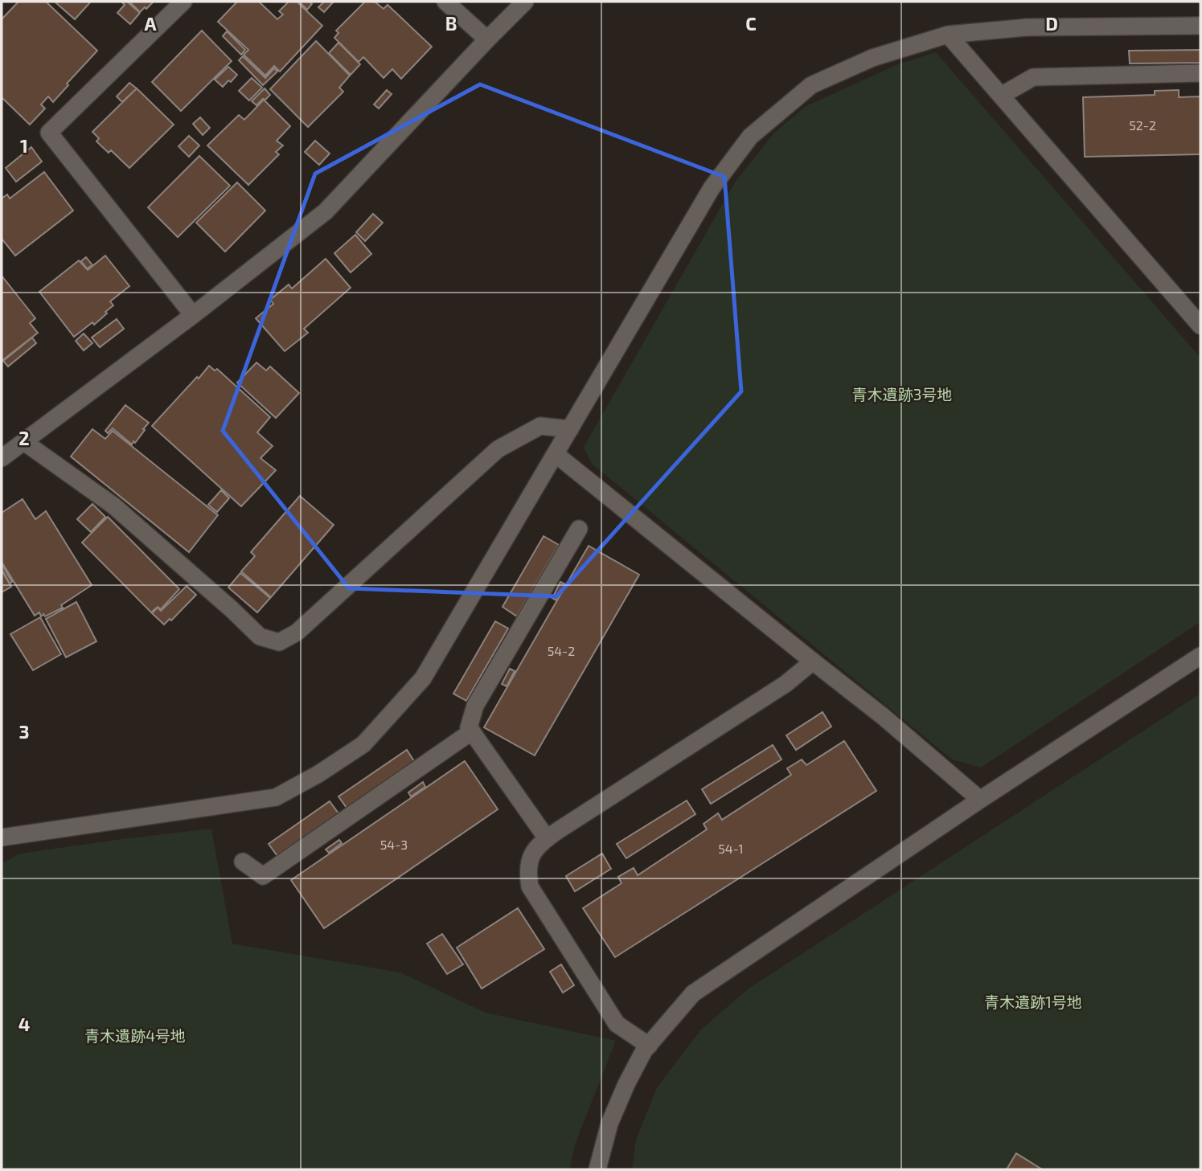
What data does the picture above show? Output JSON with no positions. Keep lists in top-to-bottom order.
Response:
{
  "parks": ["青木遺跡3号地", "青木遺跡1号地", "青木遺跡4号地"],
  "house_numbers": [
    "52-2",
    "54-2",
    "54-3",
    "54-1"
  ],
  "grid": {
    "columns": [
      "A",
      "B",
      "C",
      "D"
    ],
    "rows": [
      "1",
      "2",
      "3",
      "4"
    ]
  }
}
